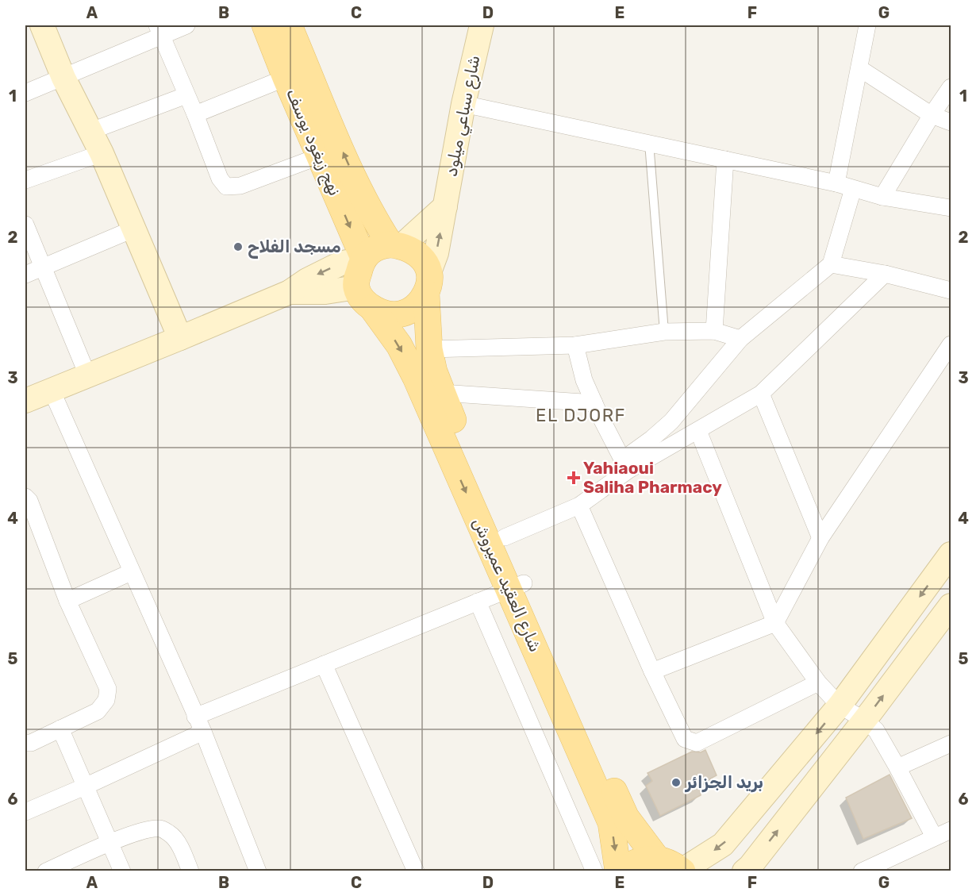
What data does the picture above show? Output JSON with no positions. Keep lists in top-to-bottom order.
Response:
{
  "streets": {
    "main road": ["نهج زيغود يوسف", "شارع العقيد عميروش"],
    "street": ["شارع سباعي ميلود"]
  },
  "crossings": [
    ["شارع سباعي ميلود", "نهج زيغود يوسف"],
    ["شارع سباعي ميلود", "شارع العقيد عميروش"],
    ["نهج زيغود يوسف", "شارع العقيد عميروش"]
  ],
  "districts": ["EL DJORF"],
  "places": {
    "other": ["مسجد الفلاح", "بريد الجزائر"],
    "health": ["Yahiaoui Saliha Pharmacy"]
  },
  "grid": {
    "columns": [
      "A",
      "B",
      "C",
      "D",
      "E",
      "F",
      "G"
    ],
    "rows": [
      "1",
      "2",
      "3",
      "4",
      "5",
      "6"
    ]
  }
}
